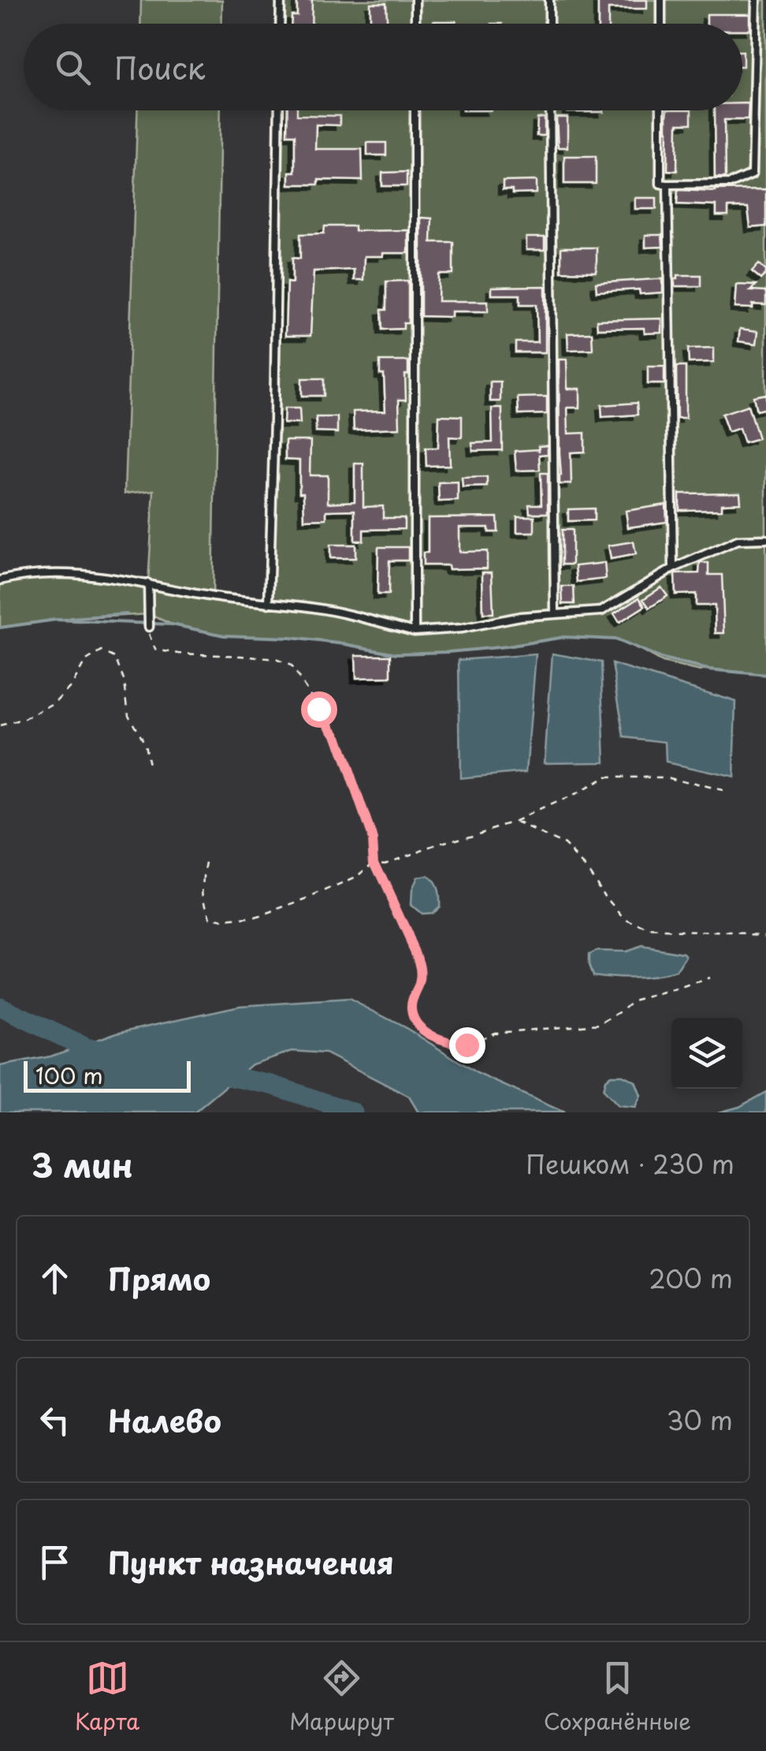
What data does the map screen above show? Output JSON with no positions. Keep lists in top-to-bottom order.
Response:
{
  "scale_bar": "100 m",
  "page": {
    "search": "Поиск",
    "scale": "100 m",
    "heading": ["3 мин", "Пешком · 230 m"],
    "list": [
      ["Прямо", "200 m"],
      ["Налево", "30 m"],
      "Пункт назначения"
    ],
    "nav": ["Карта", "Маршрут", "Сохранённые"]
  }
}
